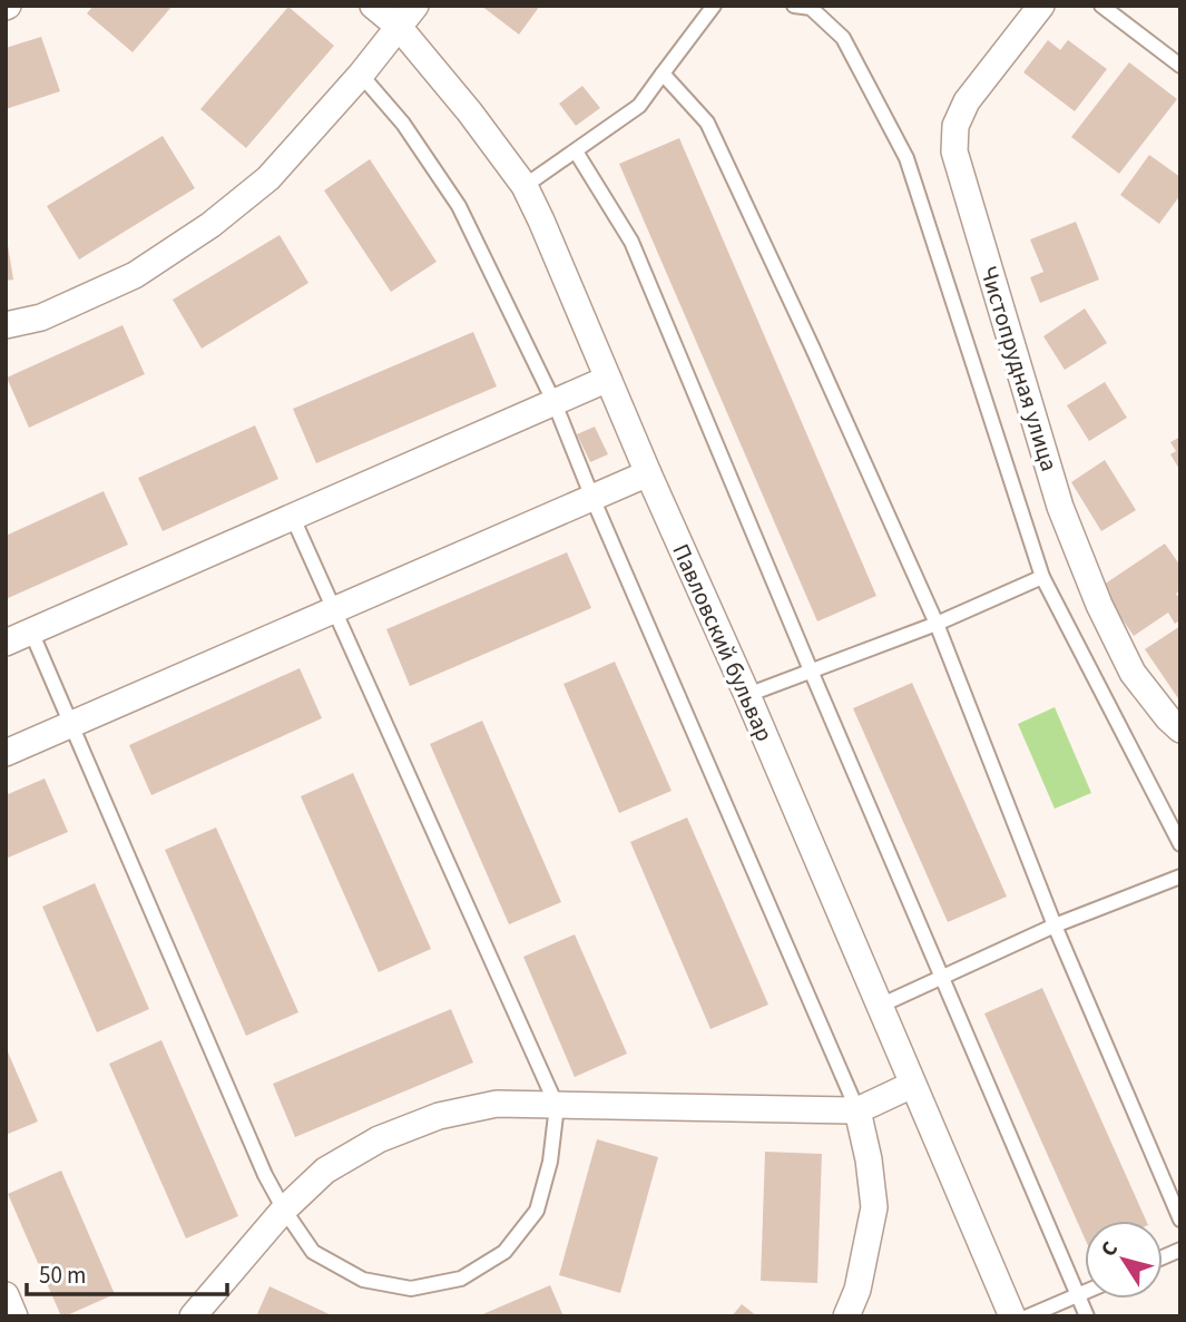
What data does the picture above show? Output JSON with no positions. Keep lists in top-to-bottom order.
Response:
{
  "streets": {
    "street": ["Чистопрудная улица", "Павловский бульвар"]
  },
  "scale_bar": "50 m",
  "north": "top left"
}
